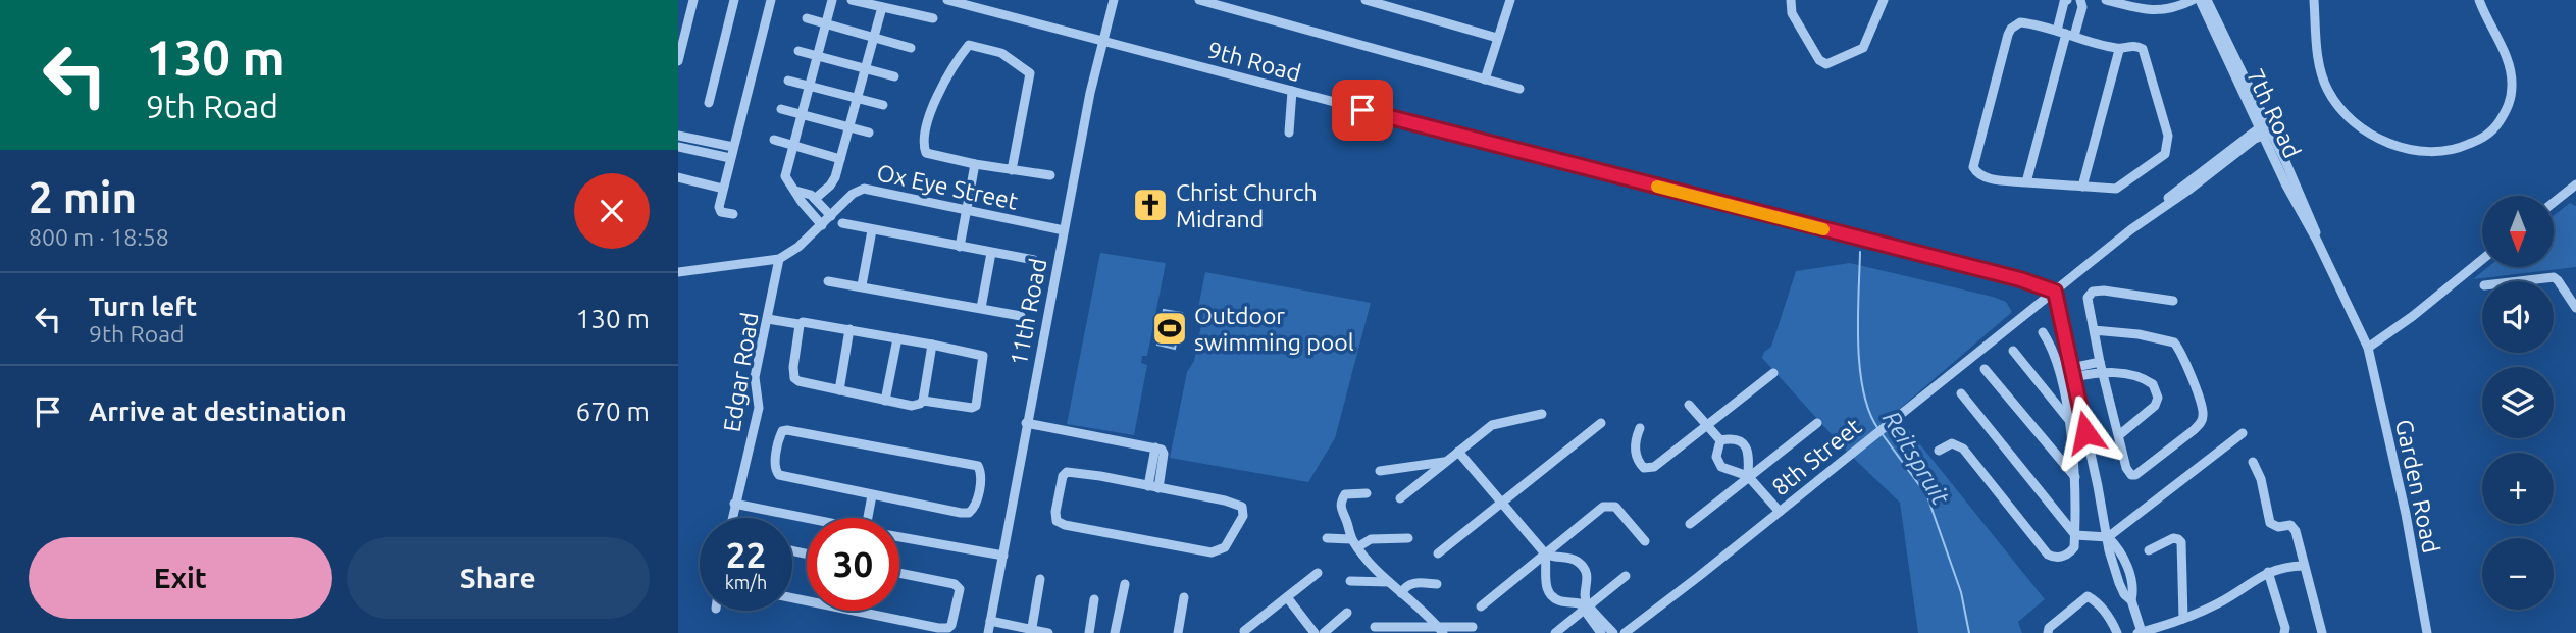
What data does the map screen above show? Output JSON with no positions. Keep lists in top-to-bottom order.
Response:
{
  "streets": {
    "street": [
      "9th Road",
      "7th Road",
      "Ox Eye Street",
      "11th Road",
      "Edgar Road",
      "8th Street",
      "Garden Road"
    ]
  },
  "crossings": [
    ["9th Road", "11th Road"],
    ["9th Road", "8th Street"],
    ["7th Road", "8th Street"],
    ["7th Road", "Garden Road"],
    ["Ox Eye Street", "11th Road"],
    ["Ox Eye Street", "Edgar Road"]
  ],
  "water": ["Reitspruit"],
  "places": {
    "church": ["Christ Church Midrand"],
    "sports": ["Outdoor swimming pool"]
  },
  "north": "bottom",
  "page": {
    "turn": ["130 m", "9th Road"],
    "heading": ["2 min", "800 m · 18:58"],
    "map_buttons": ["+", "−"],
    "list": [
      {
        "name": "Turn left",
        "note": "9th Road",
        "value": "130 m"
      },
      {
        "name": "Arrive at destination",
        "value": "670 m"
      }
    ],
    "speed": "22 km/h",
    "limit": "30",
    "buttons": ["Exit", "Share"]
  }
}
